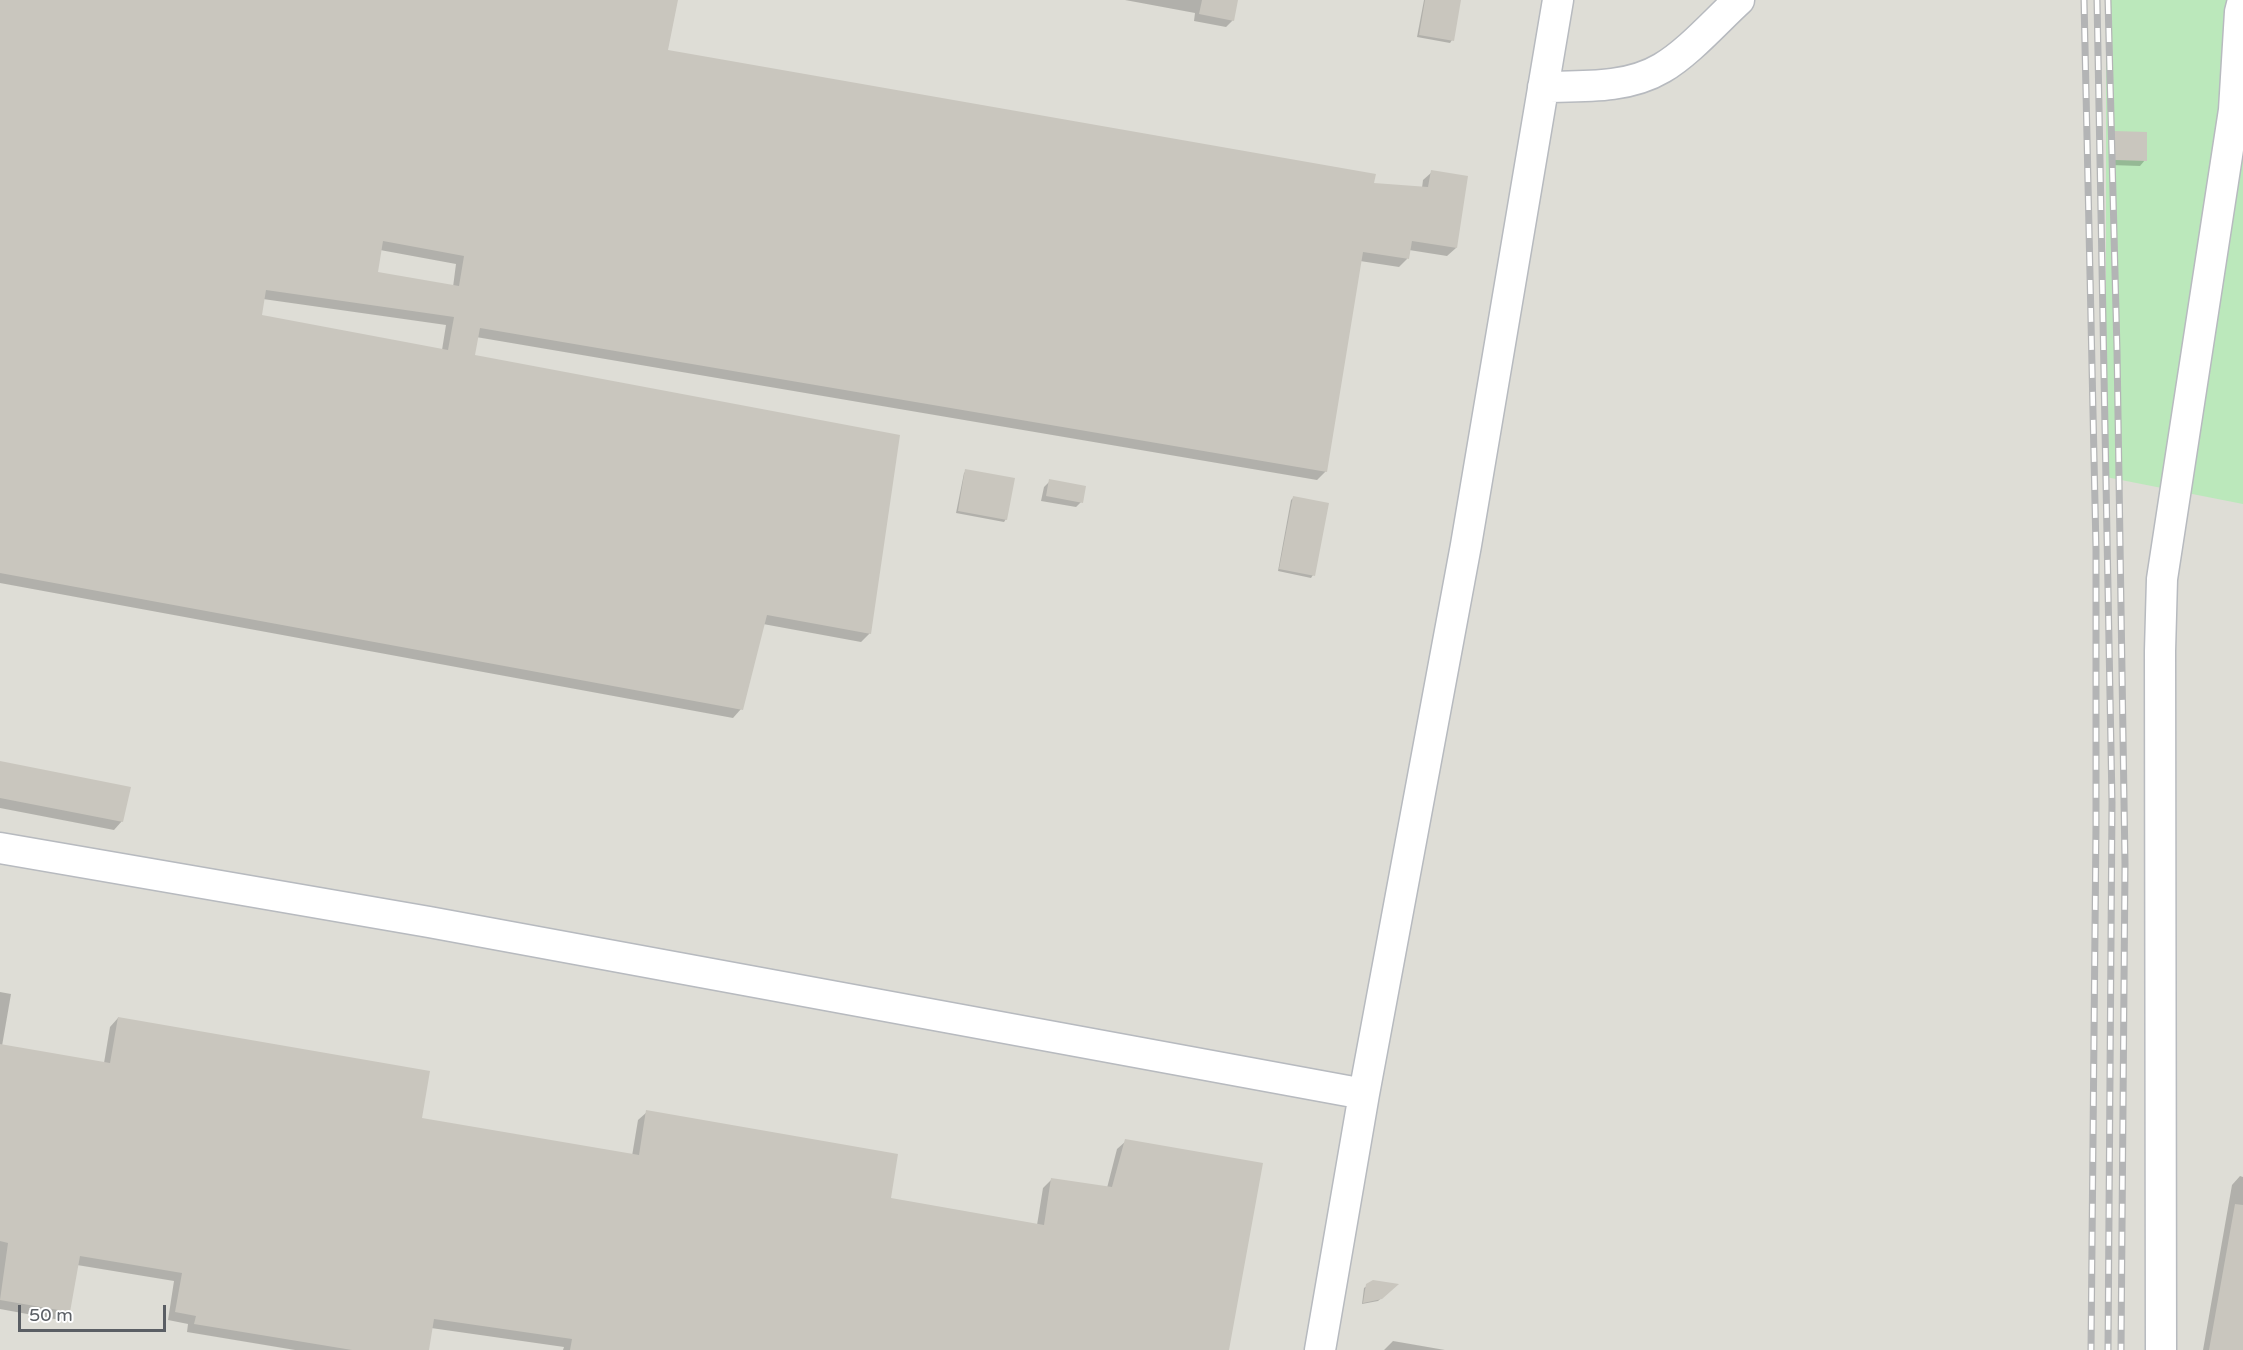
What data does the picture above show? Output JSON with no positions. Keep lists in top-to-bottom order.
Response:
{
  "scale_bar": "50 m"
}
